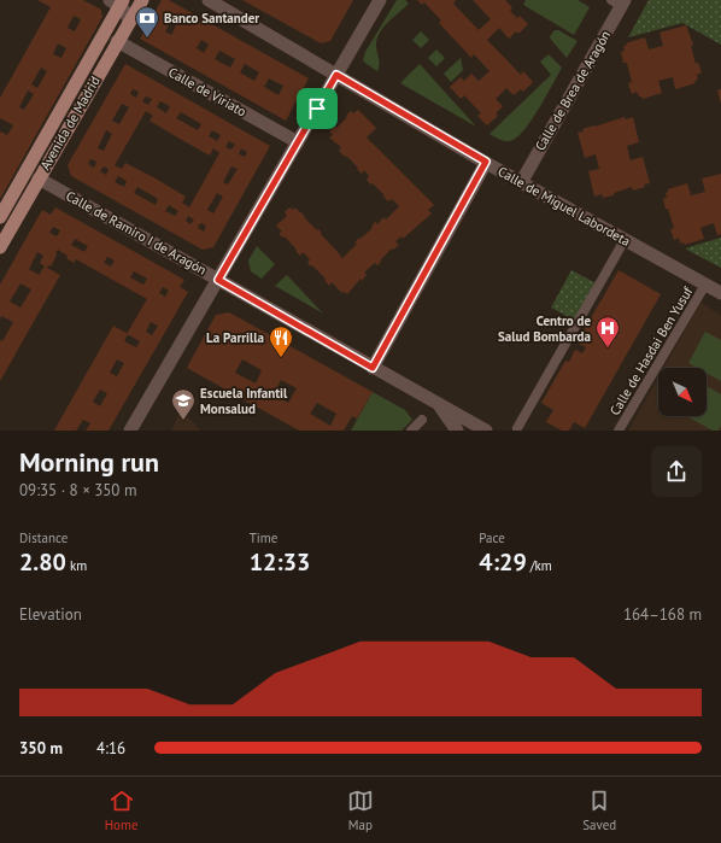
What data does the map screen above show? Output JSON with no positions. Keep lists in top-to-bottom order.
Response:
{
  "streets": {
    "main road": ["Avenida de Madrid"],
    "street": [
      "Calle de Brea de Aragón",
      "Calle de Viriato",
      "Calle de Miguel Labordeta",
      "Calle de Ramiro I de Aragón",
      "Calle de Hasdai Ben Yusuf"
    ]
  },
  "crossings": [
    ["Calle de Brea de Aragón", "Calle de Miguel Labordeta"],
    ["Calle de Viriato", "Avenida de Madrid"],
    ["Avenida de Madrid", "Calle de Ramiro I de Aragón"],
    ["Calle de Miguel Labordeta", "Calle de Hasdai Ben Yusuf"]
  ],
  "places": {
    "bank": ["Banco Santander"],
    "hospital": ["Centro de Salud Bombarda"],
    "restaurant": ["La Parrilla"],
    "school or university": ["Escuela Infantil Monsalud"]
  },
  "north": "bottom right",
  "page": {
    "heading": ["Morning run", "09:35 · 8 × 350 m"],
    "stats": [
      ["Distance", "2.80 km"],
      ["Time", "12:33"],
      ["Pace", "4:29 /km"]
    ],
    "chart": ["Elevation", "164–168 m"],
    "list": [
      {
        "name": "350 m",
        "note": "4:16"
      }
    ],
    "tabs": ["Home", "Map", "Saved"]
  }
}
